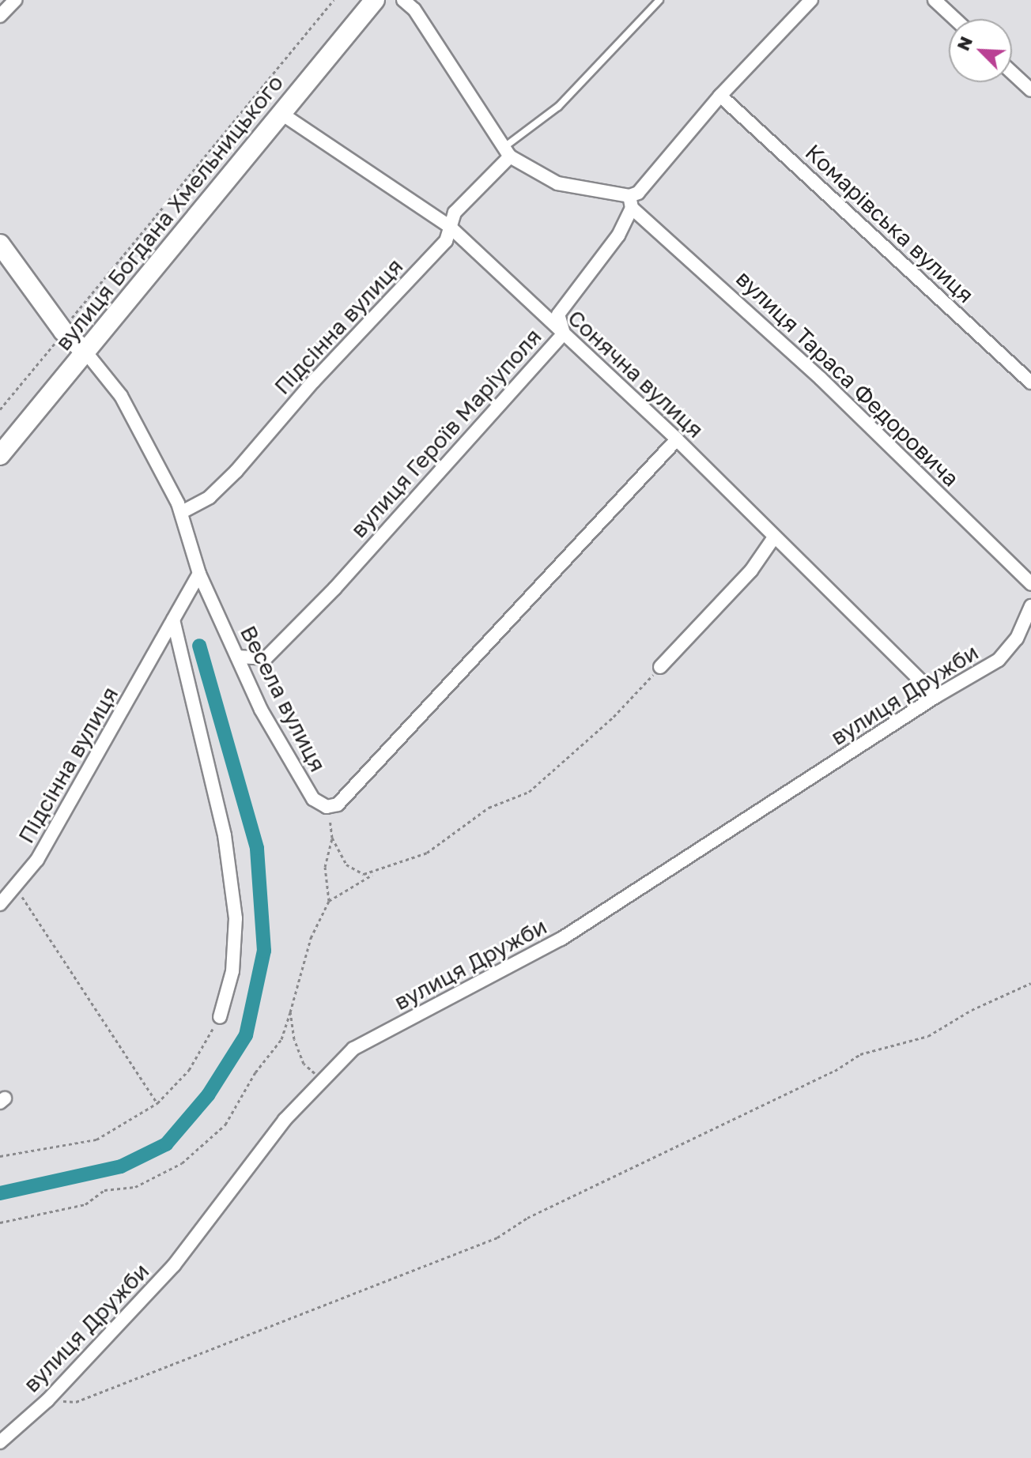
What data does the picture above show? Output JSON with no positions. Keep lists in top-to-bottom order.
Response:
{
  "streets": {
    "main road": ["вулиця Богдана Хмельницького"],
    "street": [
      "Комарівська вулиця",
      "Підсінна вулиця",
      "Сонячна вулиця",
      "вулиця Тараса Федоровича",
      "вулиця Героїв Маріуполя",
      "вулиця Дружби",
      "Весела вулиця"
    ]
  },
  "crossings": [
    ["вулиця Богдана Хмельницького", "Сонячна вулиця"],
    ["вулиця Богдана Хмельницького", "Весела вулиця"],
    ["Комарівська вулиця", "вулиця Героїв Маріуполя"],
    ["Підсінна вулиця", "Сонячна вулиця"],
    ["Підсінна вулиця", "Весела вулиця"],
    ["Сонячна вулиця", "вулиця Героїв Маріуполя"],
    ["Сонячна вулиця", "вулиця Дружби"],
    ["Сонячна вулиця", "Весела вулиця"],
    ["вулиця Тараса Федоровича", "вулиця Героїв Маріуполя"],
    ["вулиця Героїв Маріуполя", "Весела вулиця"]
  ],
  "north": "top left"
}
